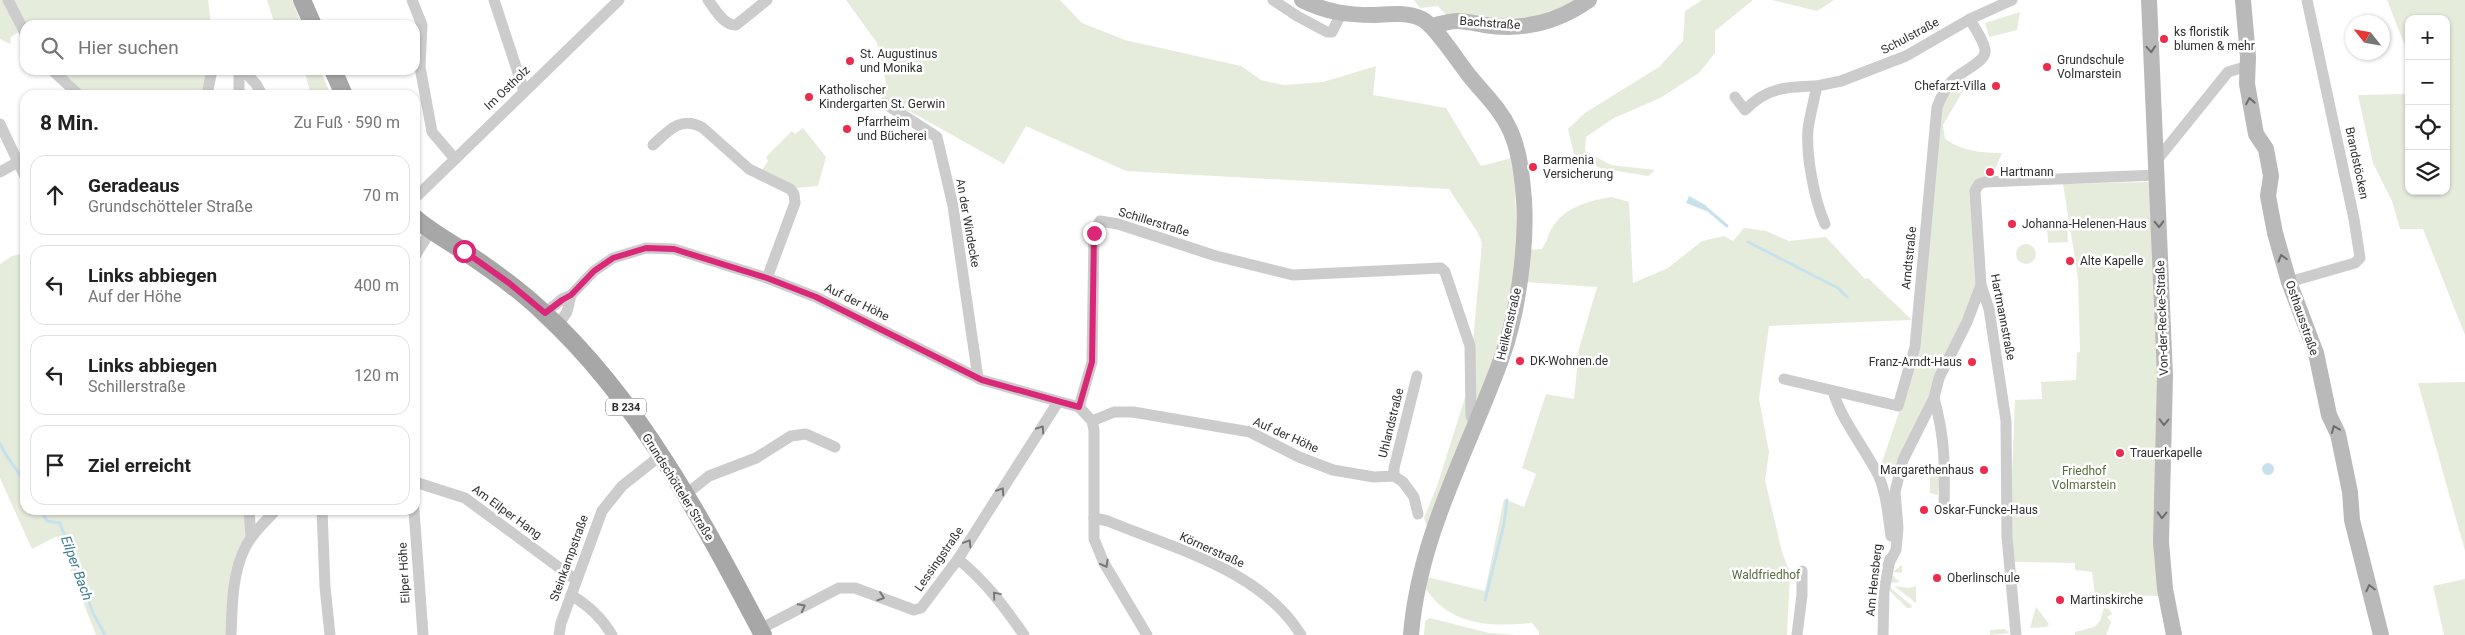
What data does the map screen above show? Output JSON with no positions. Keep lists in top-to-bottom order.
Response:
{
  "streets": {
    "main road": ["B 234", "Grundschötteler Straße"],
    "street": [
      "Bachstraße",
      "Schulstraße",
      "Im Ostholz",
      "Brandstöcken",
      "Schillerstraße",
      "An der Windecke",
      "Arndtstraße",
      "Auf der Höhe",
      "Hartmannstraße",
      "Von-der-Recke-Straße",
      "Osthausstraße",
      "Heilkenstraße",
      "Uhlandstraße",
      "Am Eilper Hang",
      "Körnerstraße",
      "Steinkampstraße",
      "Lessingstraße",
      "Eilper Höhe",
      "Am Hensberg"
    ]
  },
  "crossings": [
    ["Bachstraße", "Heilkenstraße"],
    ["Schulstraße", "Arndtstraße"],
    ["Brandstöcken", "Osthausstraße"],
    ["Schillerstraße", "Auf der Höhe"],
    ["Schillerstraße", "Heilkenstraße"],
    ["An der Windecke", "Auf der Höhe"],
    ["Arndtstraße", "Am Hensberg"],
    ["Auf der Höhe", "Uhlandstraße"],
    ["Auf der Höhe", "Grundschötteler Straße"],
    ["Auf der Höhe", "Lessingstraße"],
    ["Hartmannstraße", "Von-der-Recke-Straße"],
    ["Grundschötteler Straße", "Steinkampstraße"],
    ["Grundschötteler Straße", "Lessingstraße"],
    ["Am Eilper Hang", "Steinkampstraße"]
  ],
  "one_way": ["Von-der-Recke-Straße", "Osthausstraße", "Lessingstraße"],
  "water": ["Eilper Bach"],
  "parks": ["Friedhof Volmarstein", "Waldfriedhof"],
  "places": [
    "ks floristik blumen & mehr",
    "St. Augustinus und Monika",
    "Grundschule Volmarstein",
    "Chefarzt-Villa",
    "Katholischer Kindergarten St. Gerwin",
    "Pfarrheim und Bücherei",
    "Barmenia Versicherung",
    "Hartmann",
    "Johanna-Helenen-Haus",
    "Alte Kapelle",
    "DK-Wohnen.de",
    "Franz-Arndt-Haus",
    "Trauerkapelle",
    "Margarethenhaus",
    "Oskar-Funcke-Haus",
    "Oberlinschule",
    "Martinskirche"
  ],
  "north": "top left",
  "page": {
    "map_buttons": ["+", "−"],
    "search": "Hier suchen",
    "heading": ["8 Min.", "Zu Fuß · 590 m"],
    "list": [
      ["Geradeaus", "Grundschötteler Straße", "70 m"],
      ["Links abbiegen", "Auf der Höhe", "400 m"],
      ["Links abbiegen", "Schillerstraße", "120 m"],
      "Ziel erreicht"
    ]
  }
}
